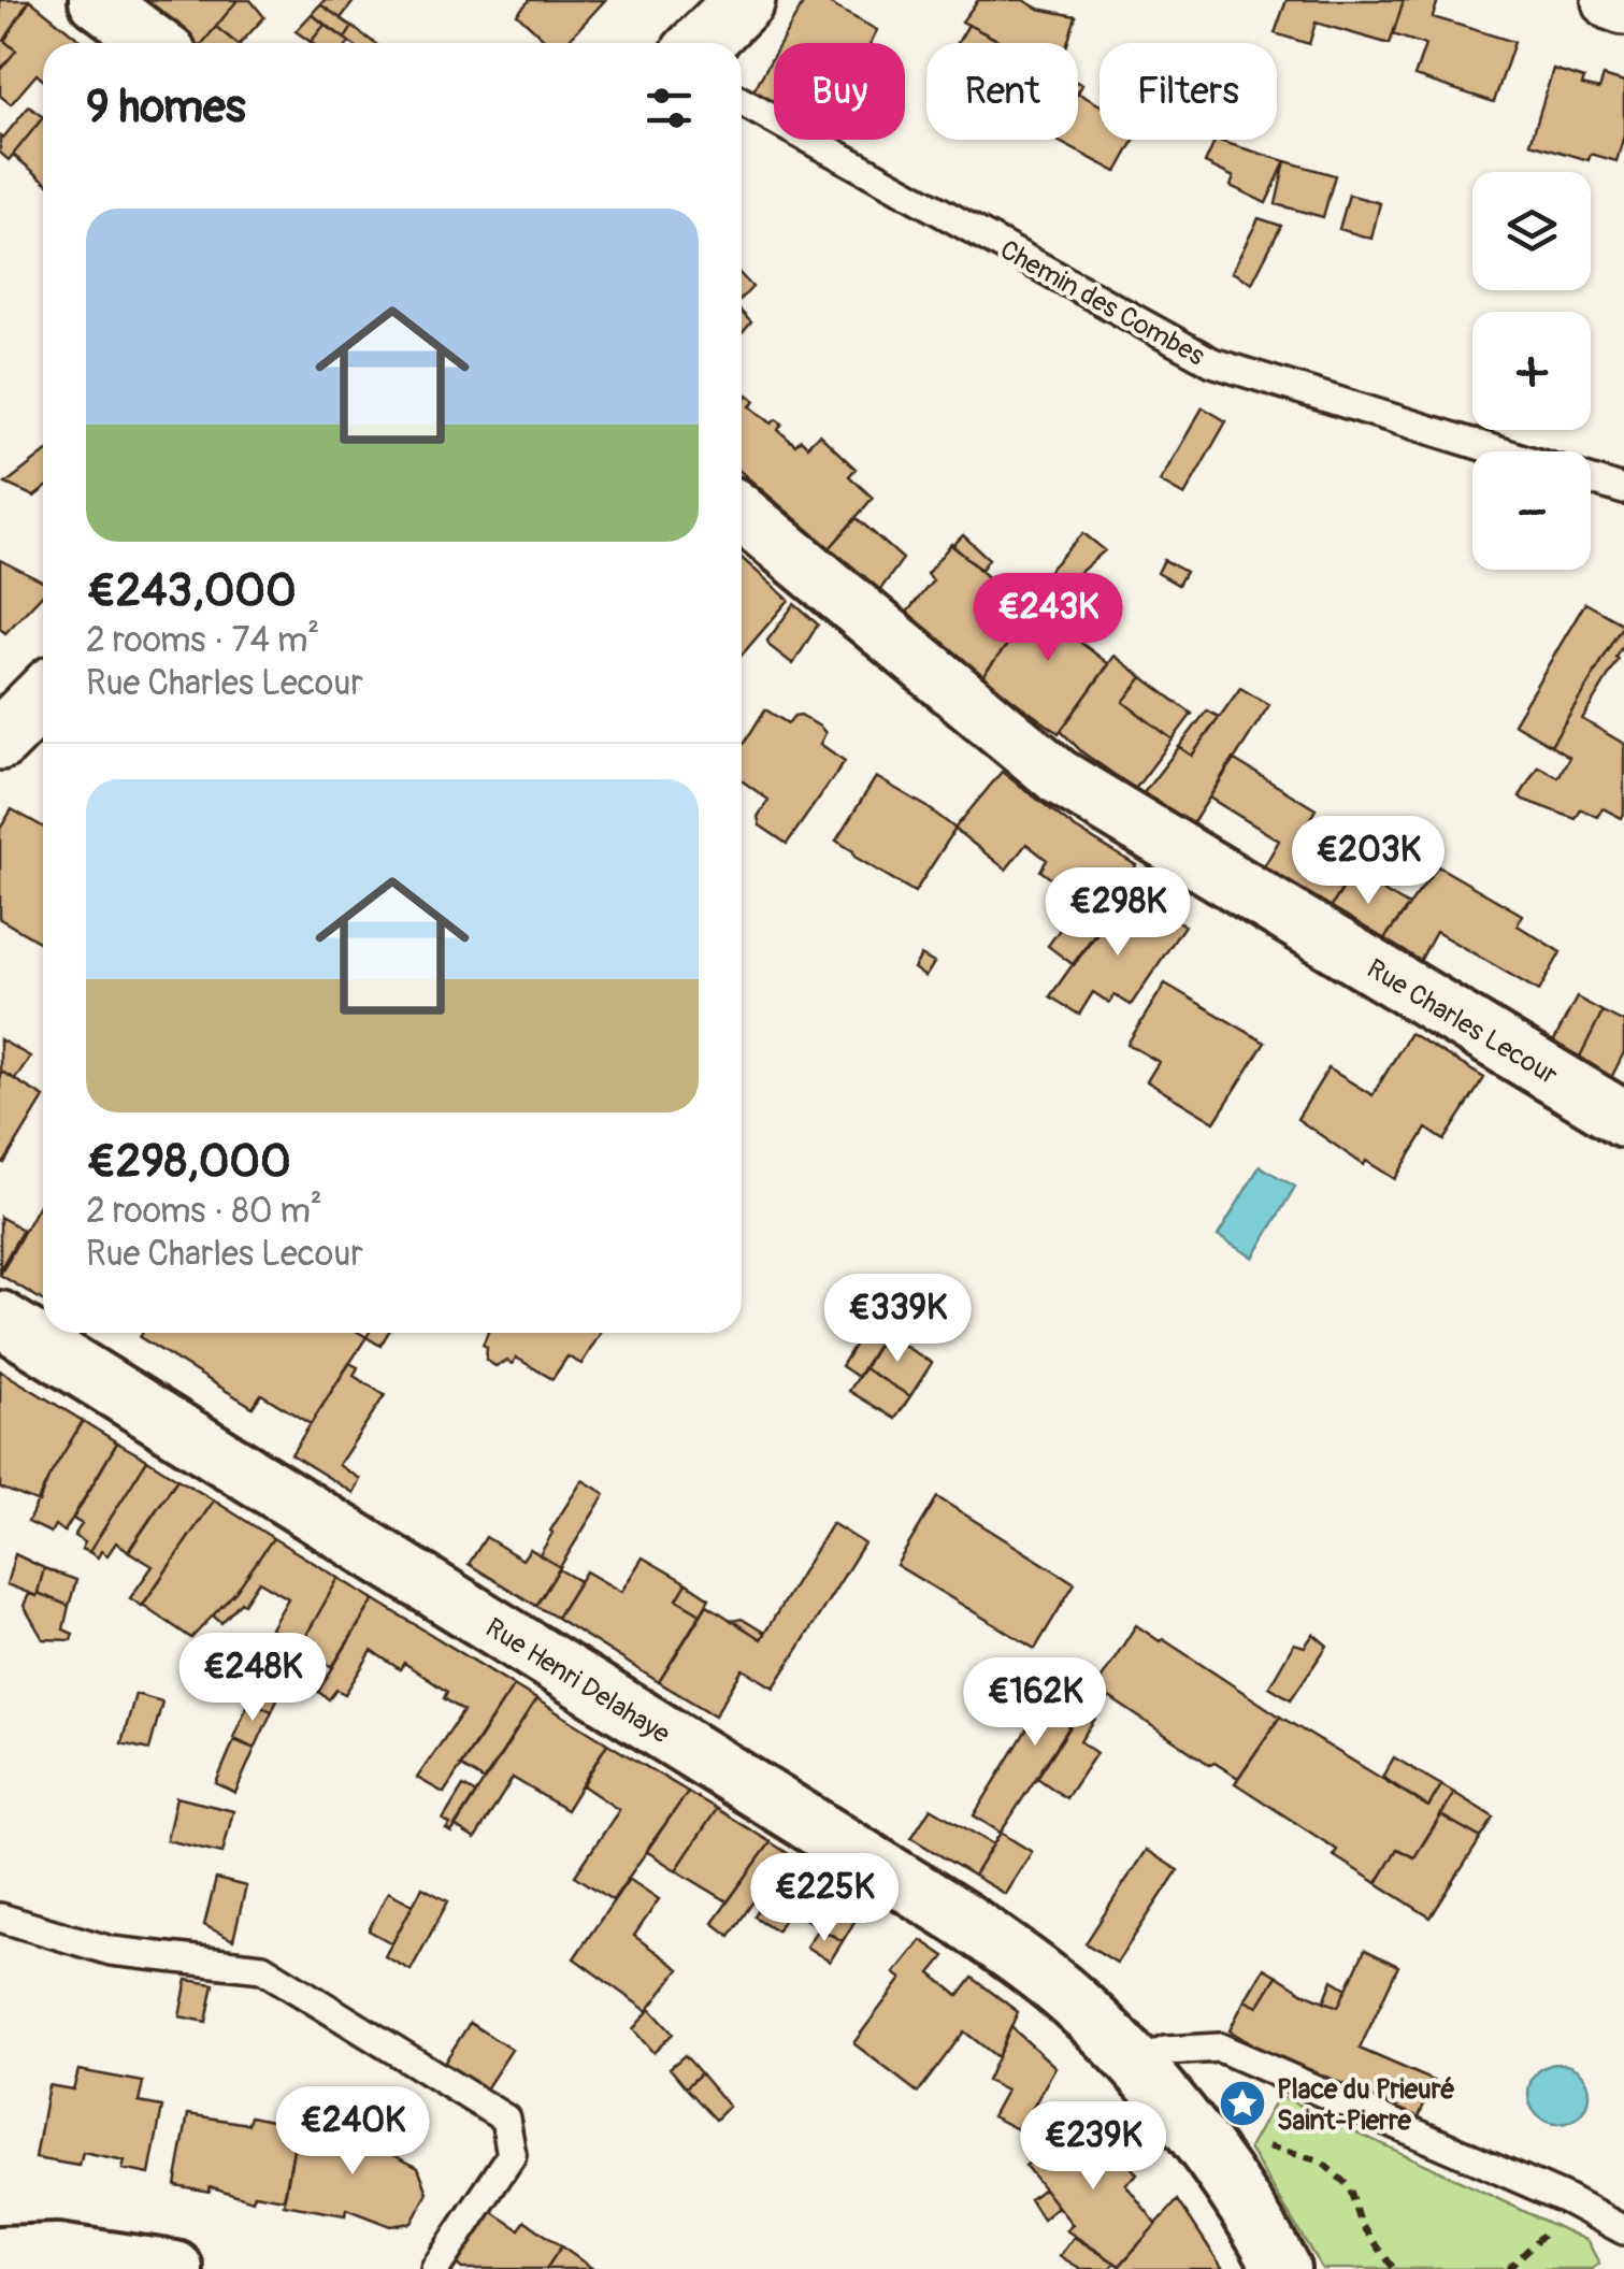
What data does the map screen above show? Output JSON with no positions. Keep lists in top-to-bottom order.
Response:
{
  "streets": {
    "street": ["Rue Charles Lecour", "Rue Henri Delahaye"],
    "lane": ["Chemin des Combes"]
  },
  "places": {
    "place": ["Place du Prieuré Saint-Pierre"]
  },
  "page": {
    "chip": ["Buy", "Rent", "Filters"],
    "heading": "9 homes",
    "map_buttons": ["+", "−"],
    "list": [
      {
        "name": "€243,000",
        "note": "2 rooms · 74 m² · Rue Charles Lecour"
      },
      {
        "name": "€298,000",
        "note": "2 rooms · 80 m² · Rue Charles Lecour"
      }
    ],
    "price": [
      "€243K",
      "€203K",
      "€298K",
      "€339K",
      "€248K",
      "€162K",
      "€225K",
      "€240K",
      "€239K"
    ]
  }
}
